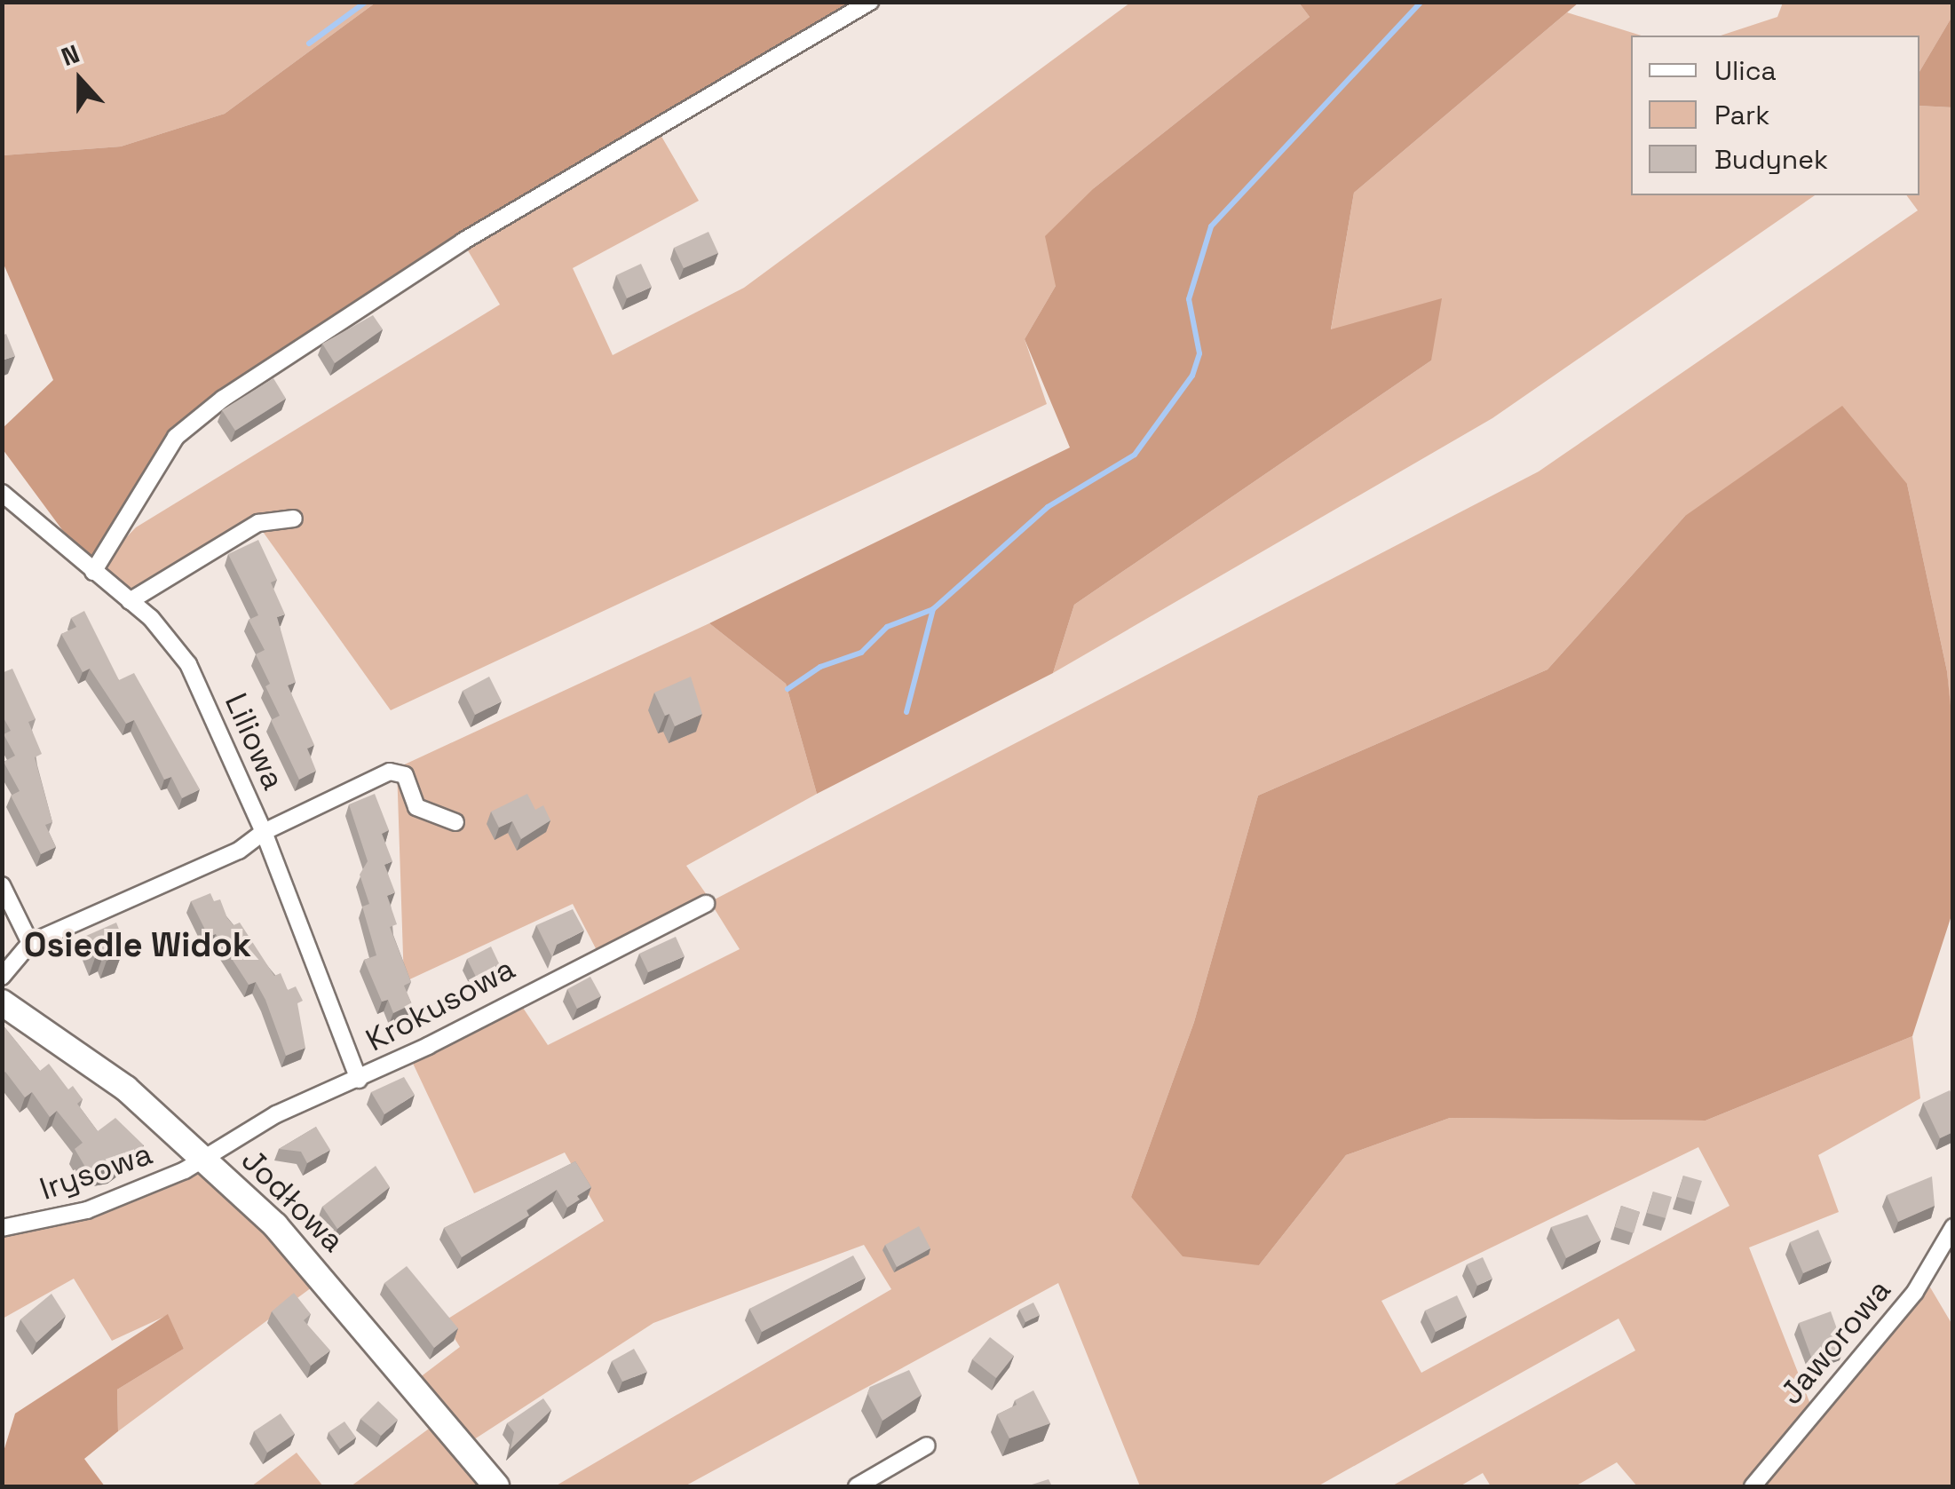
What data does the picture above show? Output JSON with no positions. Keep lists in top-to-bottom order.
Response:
{
  "streets": {
    "street": [
      "Liliowa",
      "Krokusowa",
      "Irysowa",
      "Jodłowa",
      "Jaworowa"
    ]
  },
  "crossings": [
    ["Liliowa", "Krokusowa"],
    ["Krokusowa", "Irysowa"],
    ["Krokusowa", "Jodłowa"],
    ["Irysowa", "Jodłowa"]
  ],
  "districts": ["Osiedle Widok"],
  "legend": ["Ulica", "Park", "Budynek"],
  "north": "top"
}
